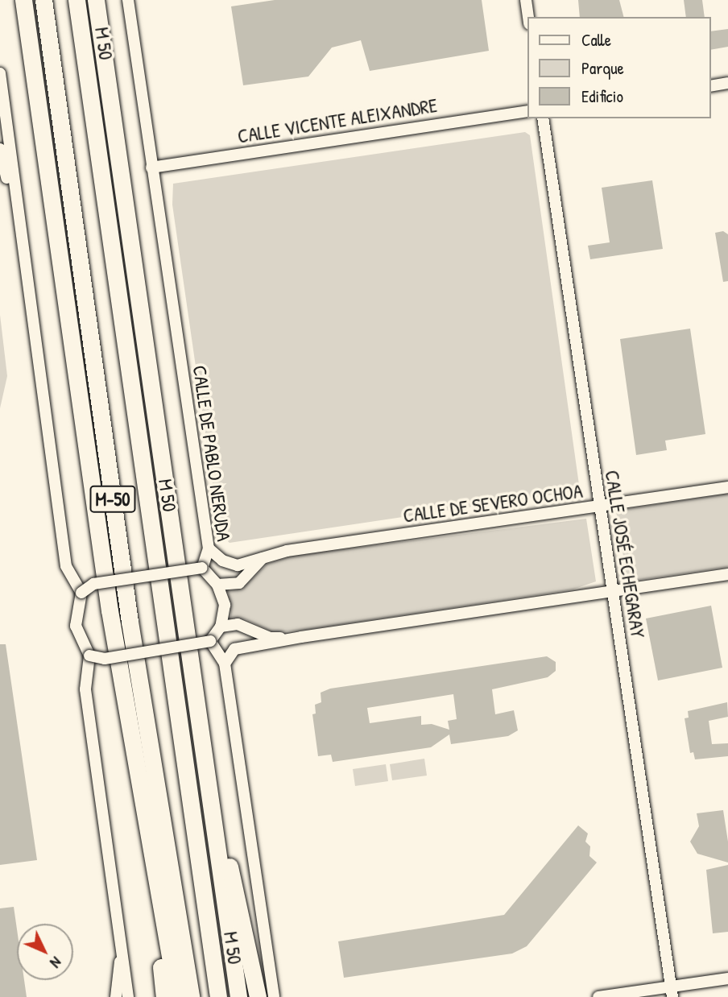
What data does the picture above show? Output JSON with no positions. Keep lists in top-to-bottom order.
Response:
{
  "streets": {
    "highway": ["M 50", "M-50"],
    "street": [
      "CALLE VICENTE ALEIXANDRE",
      "CALLE DE PABLO NERUDA",
      "CALLE DE SEVERO OCHOA",
      "CALLE JOSÉ ECHEGARAY"
    ]
  },
  "crossings": [
    ["CALLE VICENTE ALEIXANDRE", "CALLE DE PABLO NERUDA"],
    ["CALLE DE PABLO NERUDA", "CALLE DE SEVERO OCHOA"],
    ["CALLE DE SEVERO OCHOA", "CALLE JOSÉ ECHEGARAY"]
  ],
  "legend": ["Calle", "Parque", "Edificio"],
  "north": "bottom right"
}
